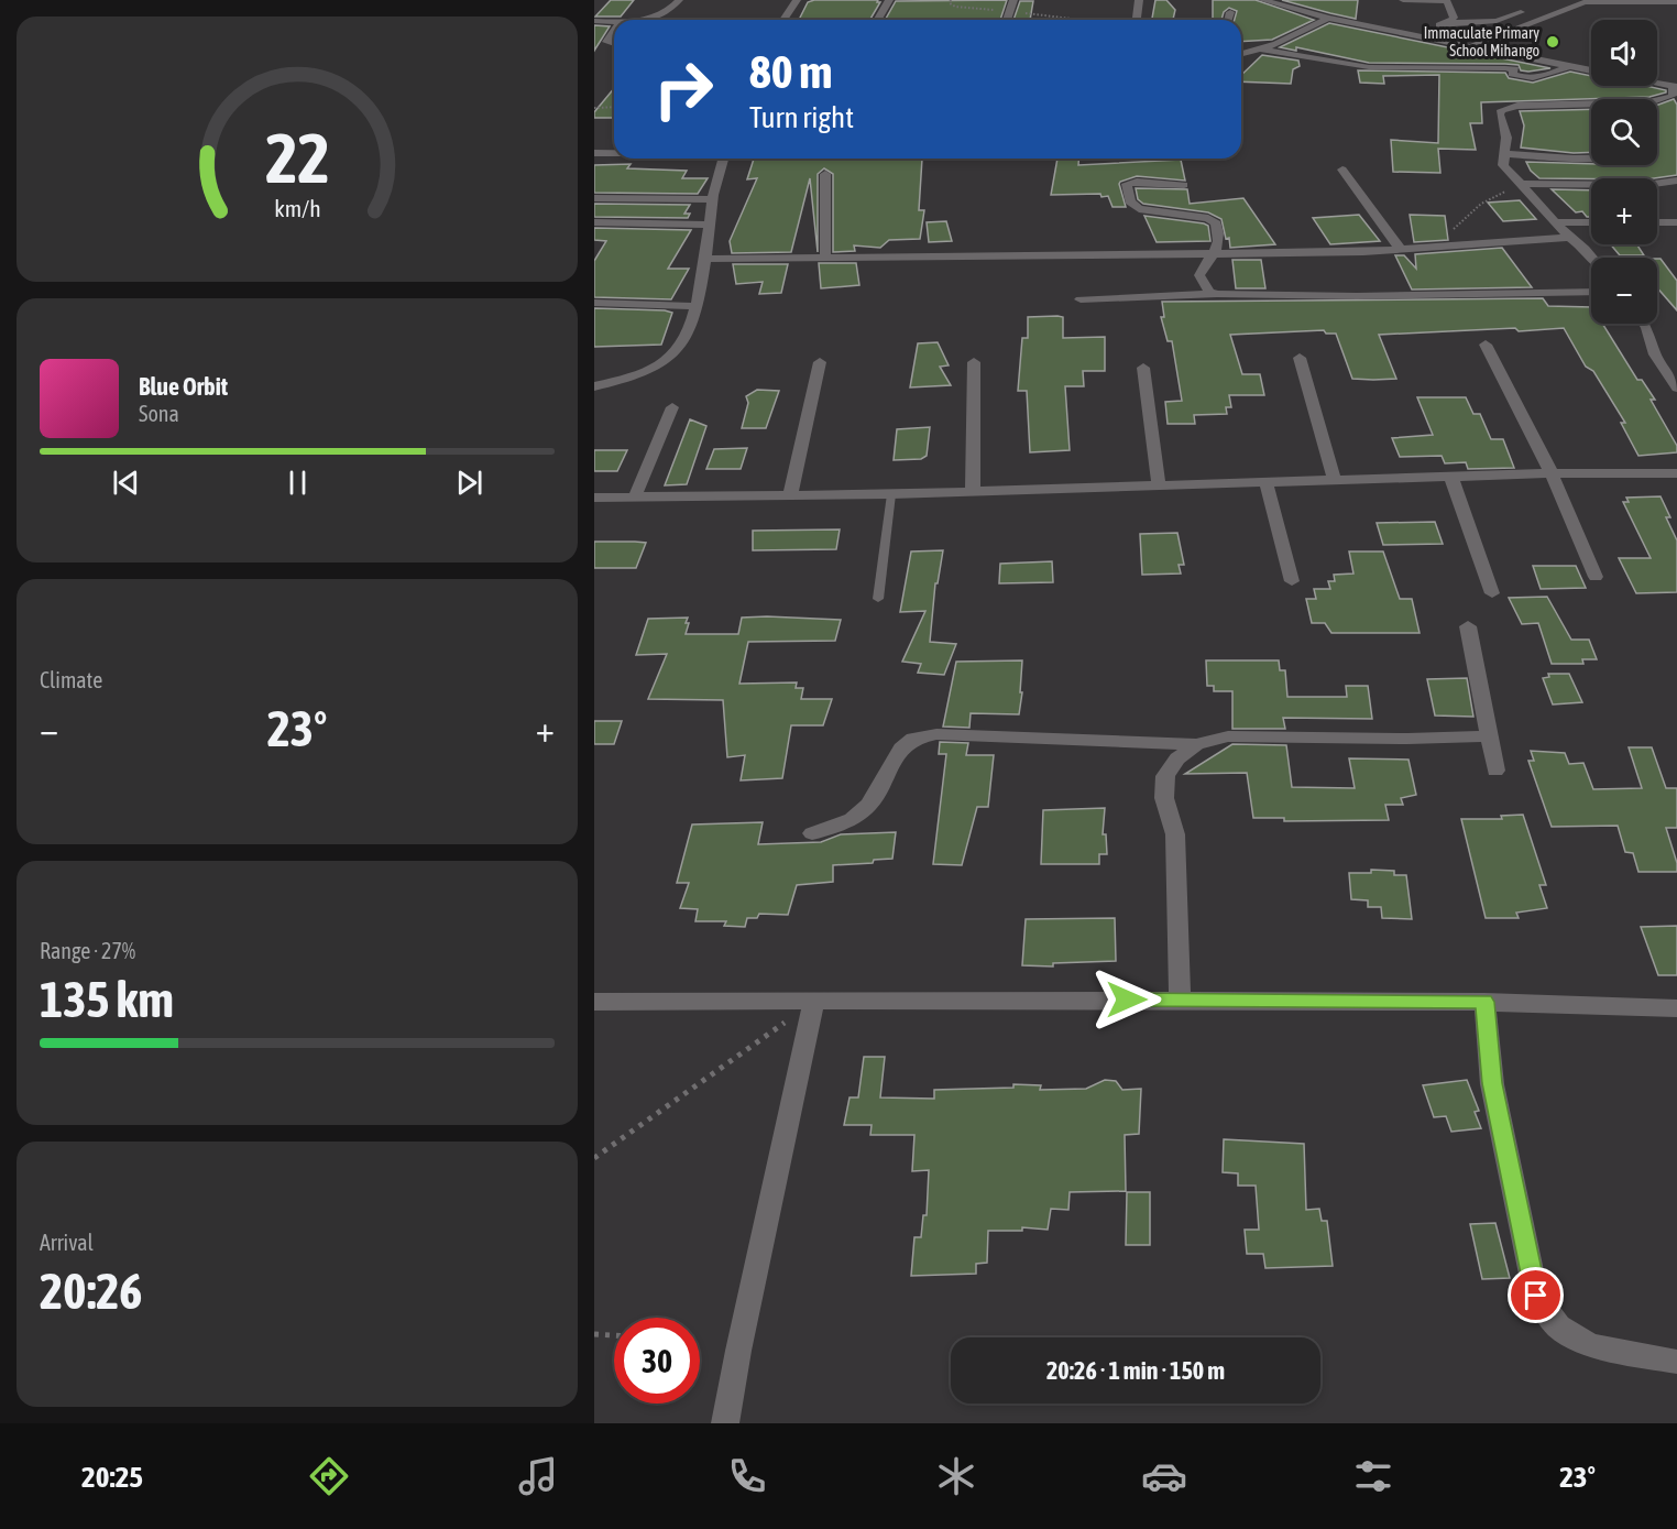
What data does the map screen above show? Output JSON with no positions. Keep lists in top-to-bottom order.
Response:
{
  "places": ["Immaculate Primary School Mihango"],
  "page": {
    "map_buttons": ["+", "−"],
    "turn": ["80 m", "Turn right"],
    "song": ["Blue Orbit", "Sona"],
    "tile": [
      "Climate",
      ["Range · 27%", "135 km"],
      ["Arrival", "20:26"]
    ],
    "heat": ["−", "23°", "+"],
    "limit": "30",
    "trip": "20:26 · 1 min · 150 m",
    "tabs": ["20:25", "23°"],
    "gauge": ["22", "km/h"]
  }
}
